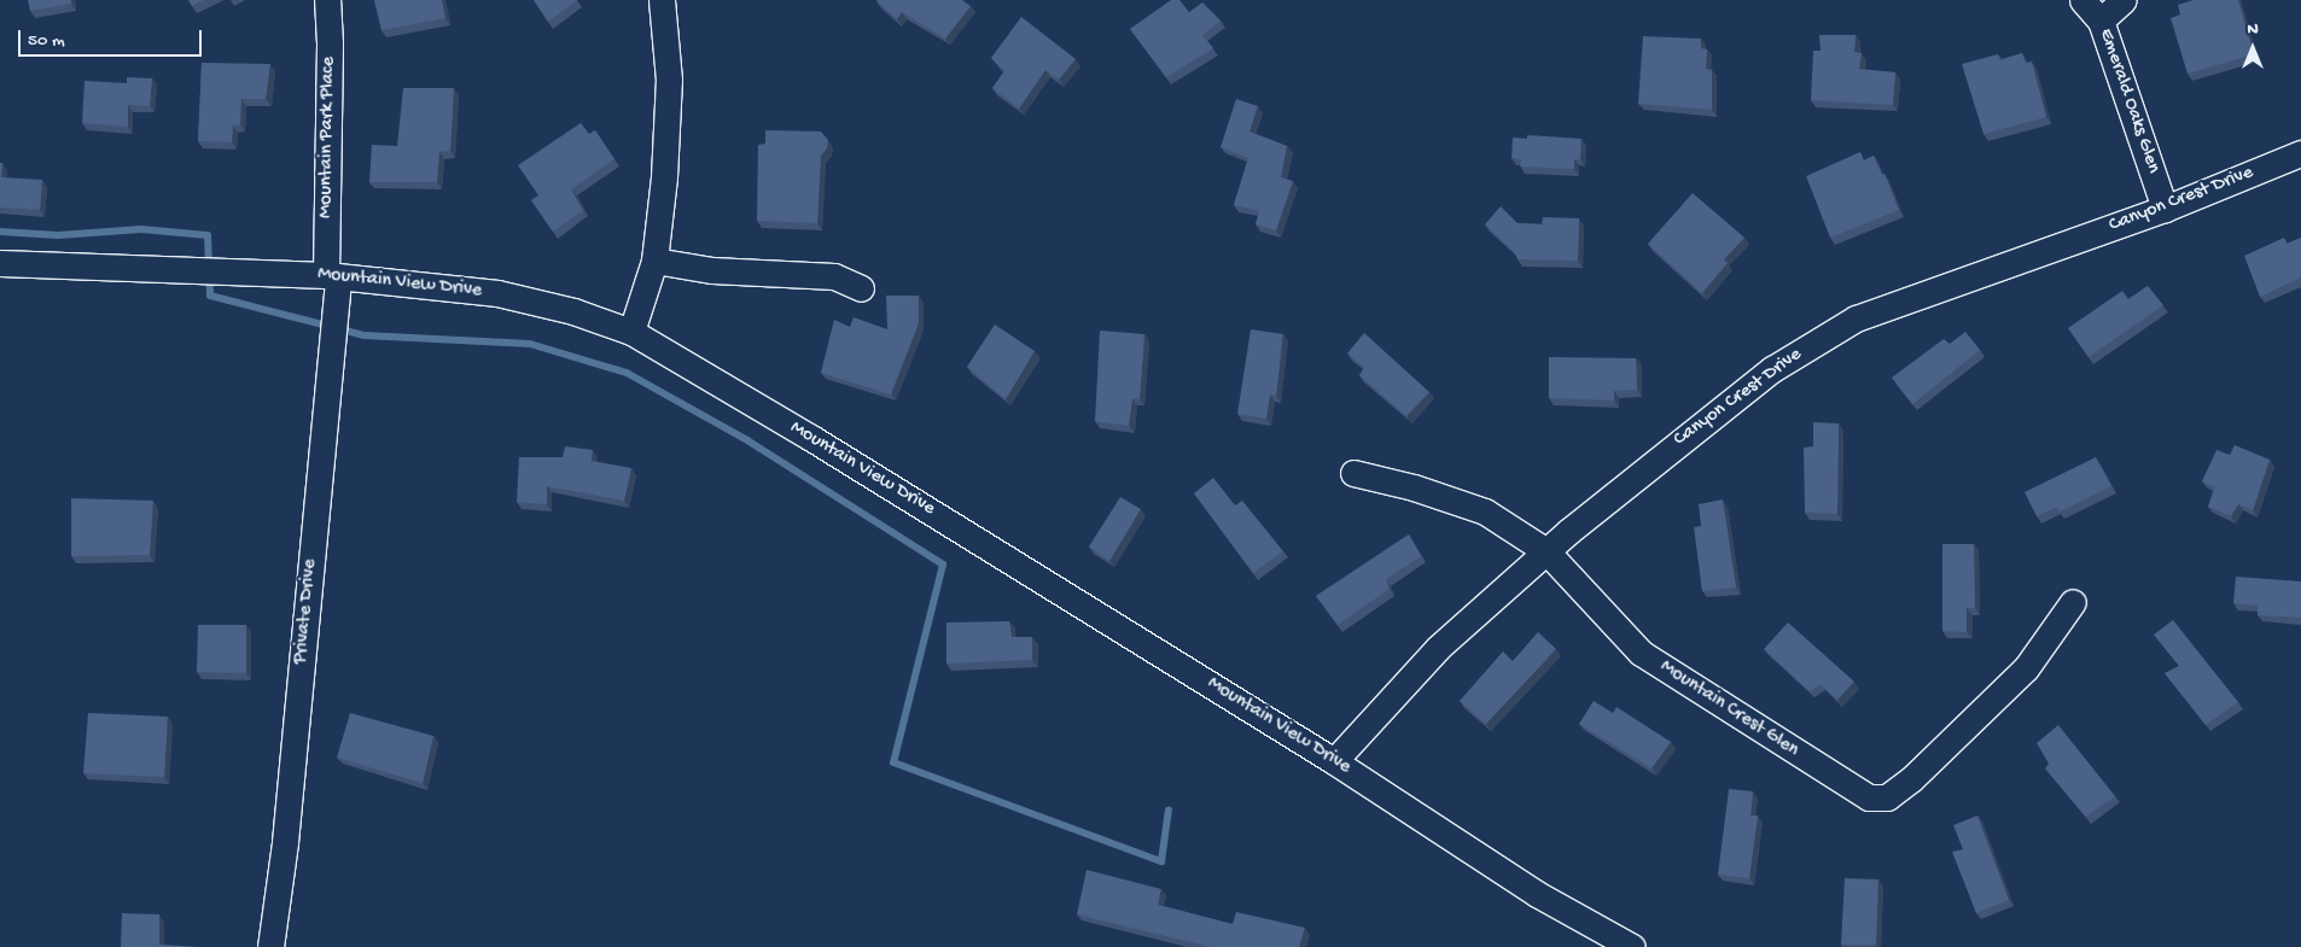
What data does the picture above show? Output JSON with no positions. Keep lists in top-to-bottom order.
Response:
{
  "streets": {
    "street": [
      "Emerald Oaks Glen",
      "Mountain Park Place",
      "Canyon Crest Drive",
      "Mountain View Drive",
      "Private Drive",
      "Mountain Crest Glen"
    ]
  },
  "crossings": [
    ["Emerald Oaks Glen", "Canyon Crest Drive"],
    ["Mountain Park Place", "Mountain View Drive"],
    ["Mountain Park Place", "Private Drive"],
    ["Canyon Crest Drive", "Mountain View Drive"],
    ["Canyon Crest Drive", "Mountain Crest Glen"],
    ["Mountain View Drive", "Private Drive"]
  ],
  "scale_bar": "50 m",
  "north": "top"
}
